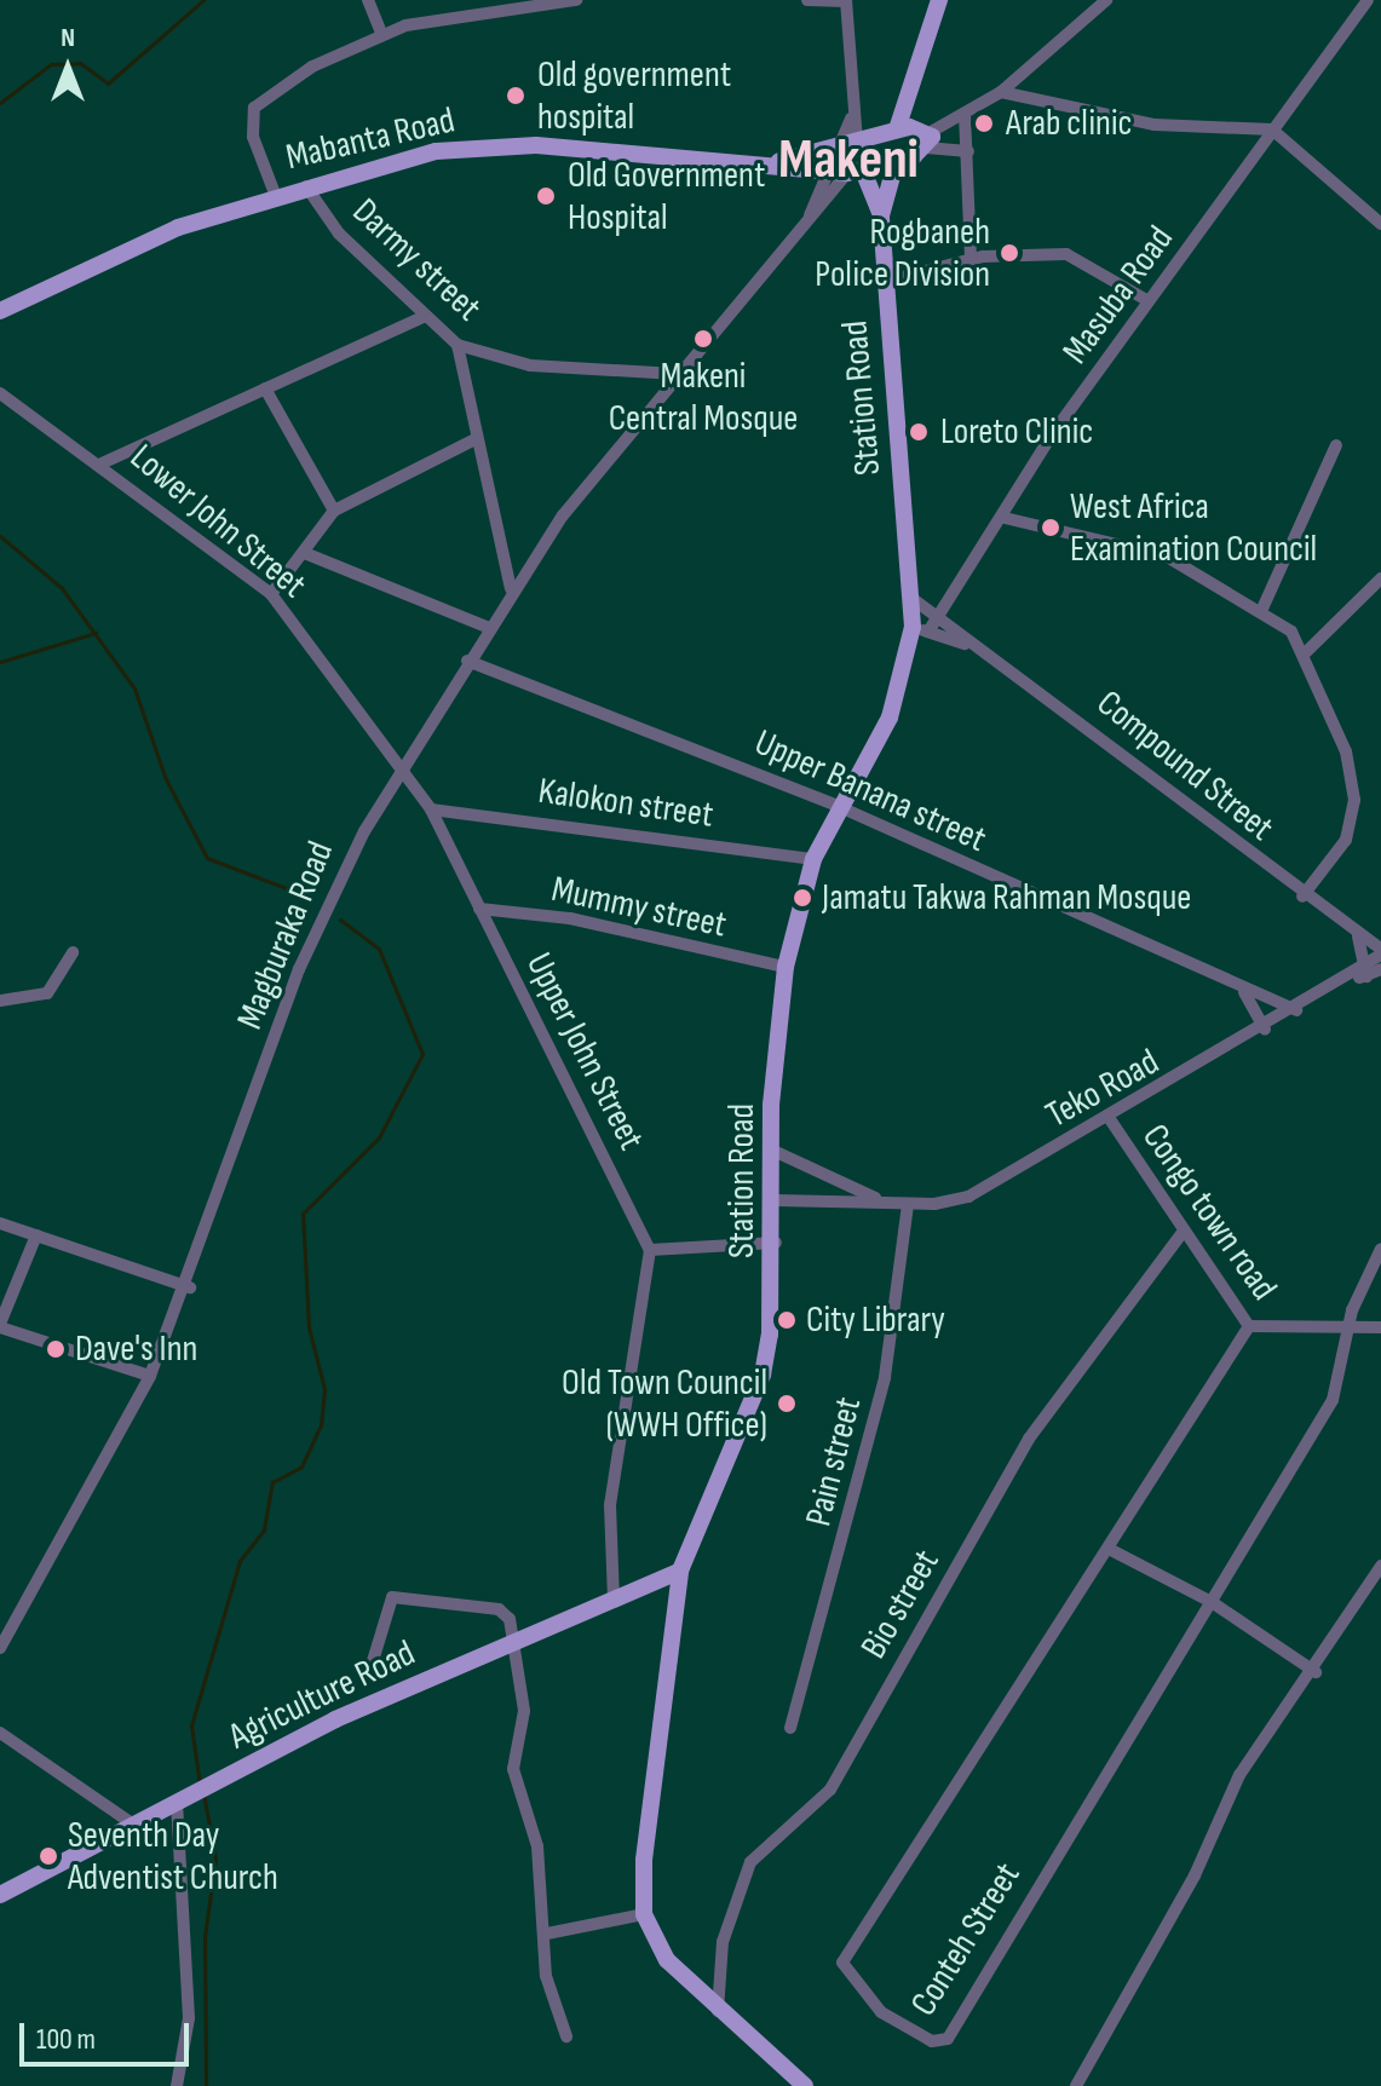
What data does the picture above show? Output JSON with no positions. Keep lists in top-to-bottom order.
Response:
{
  "streets": {
    "main road": ["Mabanta Road", "Station Road", "Agriculture Road"],
    "street": [
      "Darmy street",
      "Masuba Road",
      "Lower John Street",
      "Compound Street",
      "Upper Banana street",
      "Kalokon street",
      "Mummy street",
      "Magburaka Road",
      "Upper John Street",
      "Teko Road",
      "Congo town road",
      "Pain street",
      "Bio street",
      "Conteh Street"
    ]
  },
  "crossings": [
    ["Mabanta Road", "Darmy street"],
    ["Darmy street", "Magburaka Road"],
    ["Masuba Road", "Station Road"],
    ["Masuba Road", "Compound Street"],
    ["Station Road", "Compound Street"],
    ["Station Road", "Upper Banana street"],
    ["Station Road", "Kalokon street"],
    ["Station Road", "Mummy street"],
    ["Station Road", "Magburaka Road"],
    ["Station Road", "Teko Road"],
    ["Station Road", "Agriculture Road"],
    ["Lower John Street", "Magburaka Road"],
    ["Lower John Street", "Upper John Street"],
    ["Compound Street", "Teko Road"],
    ["Upper Banana street", "Magburaka Road"],
    ["Upper Banana street", "Teko Road"],
    ["Kalokon street", "Upper John Street"],
    ["Mummy street", "Upper John Street"],
    ["Magburaka Road", "Upper John Street"],
    ["Teko Road", "Congo town road"],
    ["Teko Road", "Pain street"],
    ["Congo town road", "Bio street"],
    ["Congo town road", "Conteh Street"]
  ],
  "districts": ["Makeni"],
  "places": [
    "Old government hospital",
    "Arab clinic",
    "Old Government Hospital",
    "Rogbaneh Police Division",
    "Makeni Central Mosque",
    "Loreto Clinic",
    "West Africa Examination Council",
    "Jamatu Takwa Rahman Mosque",
    "City Library",
    "Dave's Inn",
    "Old Town Council (WWH Office)",
    "Seventh Day Adventist Church"
  ],
  "scale_bar": "100 m",
  "north": "top"
}
